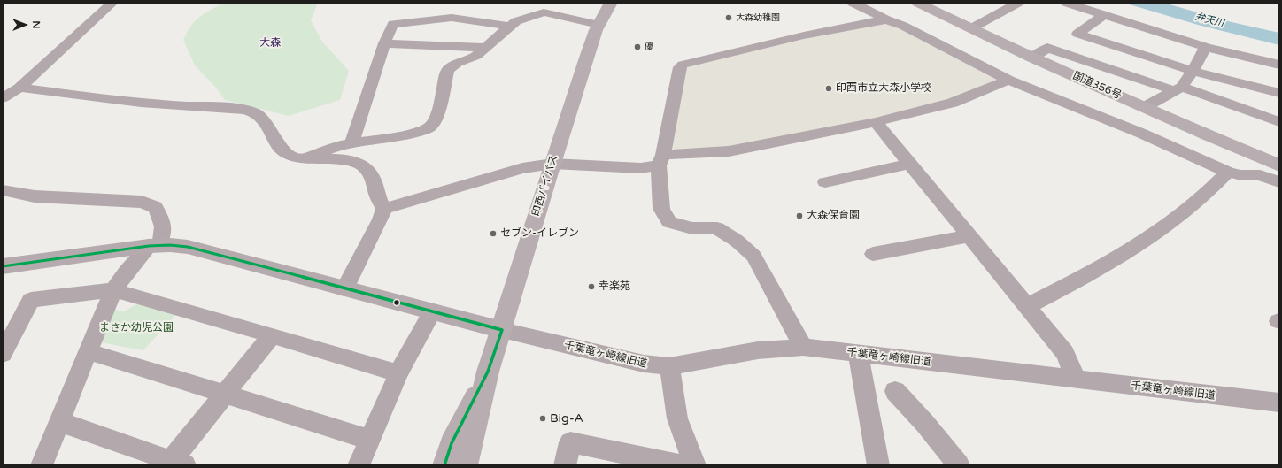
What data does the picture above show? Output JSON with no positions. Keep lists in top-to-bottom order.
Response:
{
  "streets": {
    "highway": ["国道356号", "印西バイパス"],
    "street": ["千葉竜ヶ崎線旧道"]
  },
  "crossings": [
    ["印西バイパス", "千葉竜ヶ崎線旧道"]
  ],
  "districts": ["大森"],
  "water": ["弁天川"],
  "parks": ["まさか幼児公園"],
  "places": [
    "大森幼稚園",
    "優",
    "印西市立大森小学校",
    "大森保育園",
    "セブン-イレブン",
    "幸楽苑",
    "Big-A"
  ],
  "north": "right"
}
